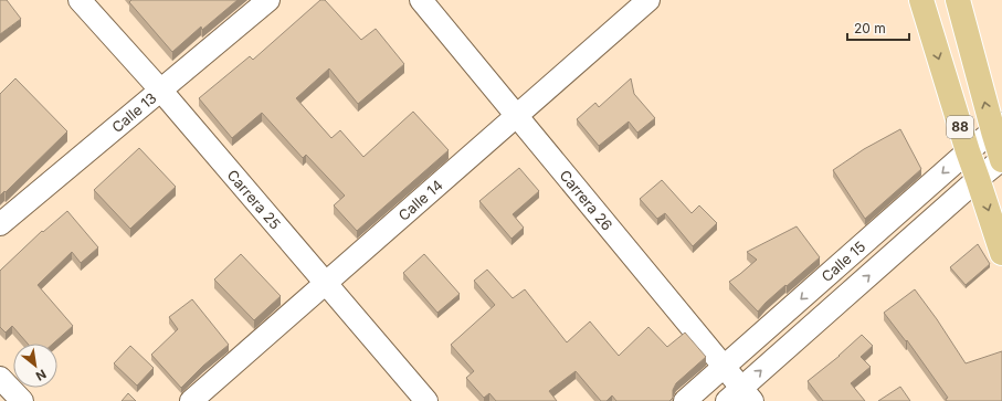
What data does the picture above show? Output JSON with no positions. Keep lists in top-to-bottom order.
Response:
{
  "streets": {
    "highway": ["88"],
    "street": [
      "Calle 13",
      "Carrera 25",
      "Calle 14",
      "Carrera 26",
      "Calle 15"
    ]
  },
  "crossings": [
    ["Calle 13", "Carrera 25"],
    ["88", "Calle 15"],
    ["Carrera 25", "Calle 14"],
    ["Calle 14", "Carrera 26"],
    ["Carrera 26", "Calle 15"]
  ],
  "scale_bar": "20 m",
  "north": "bottom right"
}
